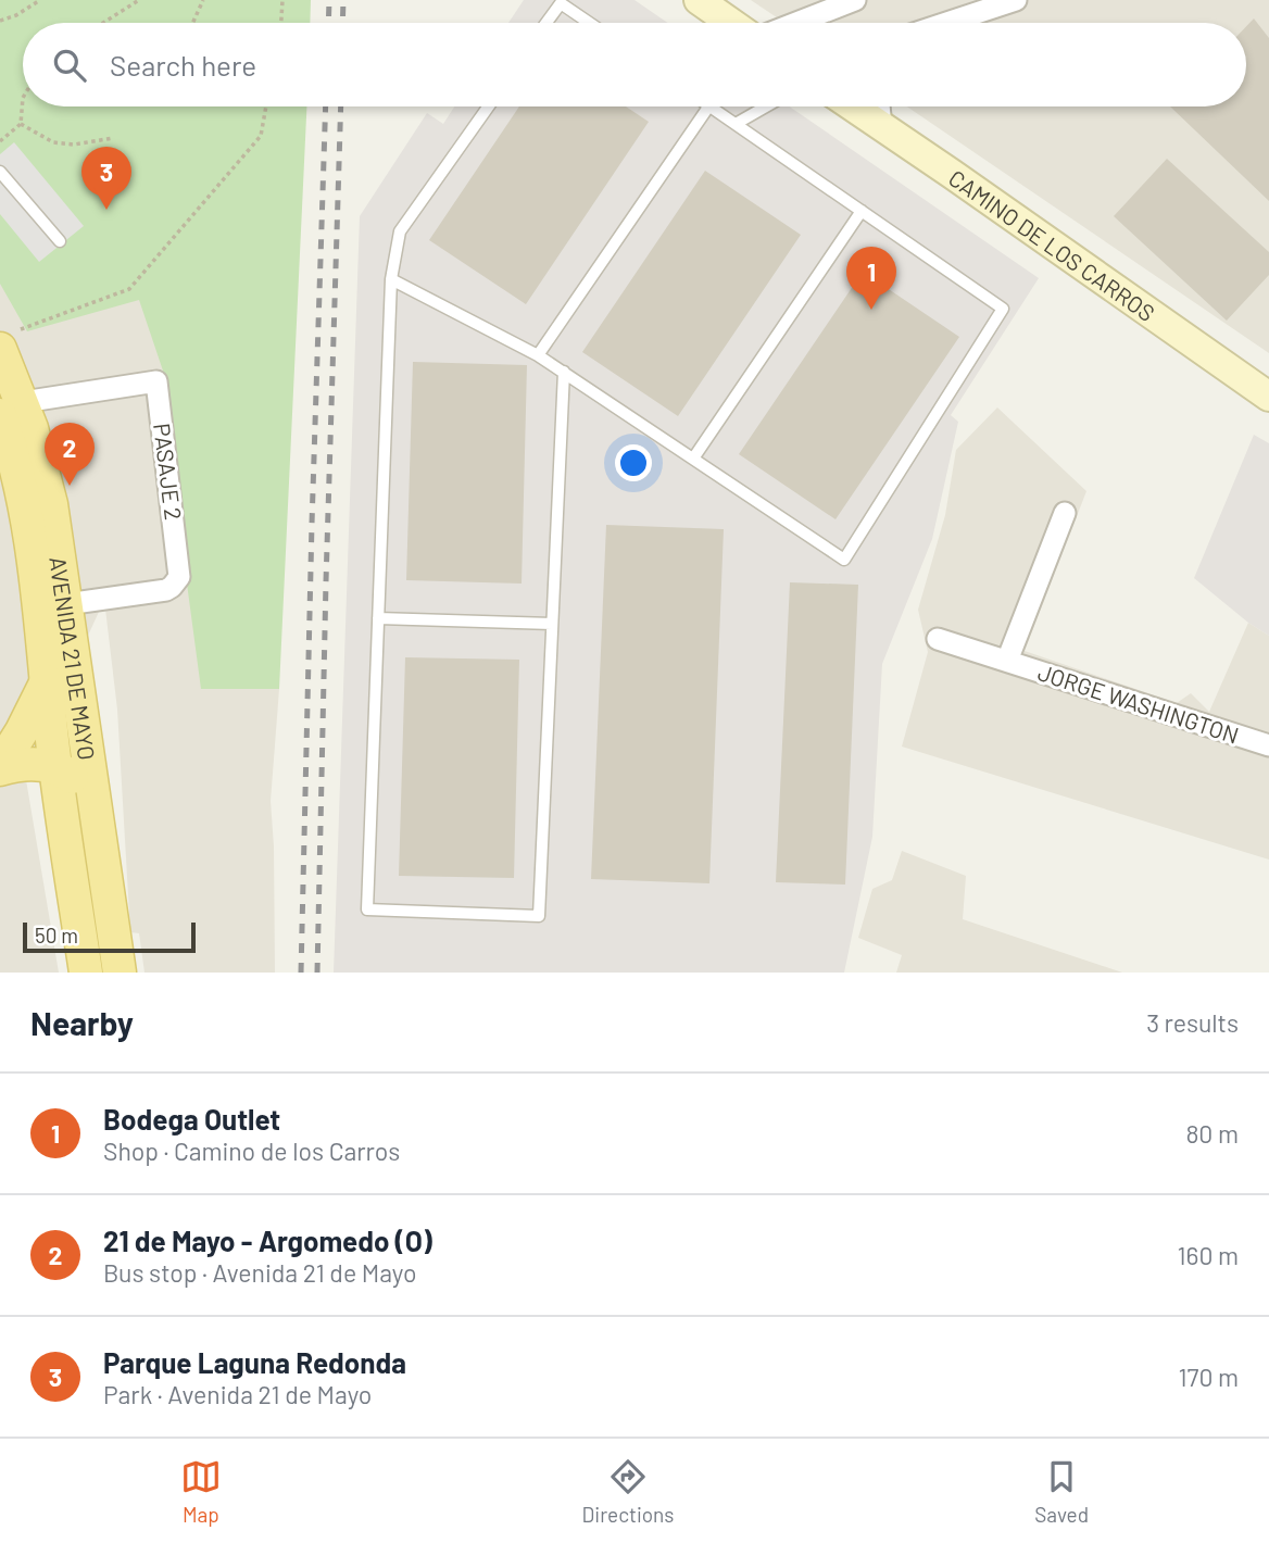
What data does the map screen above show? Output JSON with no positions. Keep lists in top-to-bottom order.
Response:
{
  "streets": {
    "main road": ["CAMINO DE LOS CARROS", "AVENIDA 21 DE MAYO"],
    "street": ["PASAJE 2", "JORGE WASHINGTON"]
  },
  "crossings": [
    ["PASAJE 2", "AVENIDA 21 DE MAYO"]
  ],
  "scale_bar": "50 m",
  "page": {
    "search": "Search here",
    "pins": ["3", "1", "2"],
    "scale": "50 m",
    "heading": ["Nearby", "3 results"],
    "list": [
      {
        "mark": "1",
        "name": "Bodega Outlet",
        "note": "Shop · Camino de los Carros",
        "value": "80 m"
      },
      {
        "mark": "2",
        "name": "21 de Mayo - Argomedo (O)",
        "note": "Bus stop · Avenida 21 de Mayo",
        "value": "160 m"
      },
      {
        "mark": "3",
        "name": "Parque Laguna Redonda",
        "note": "Park · Avenida 21 de Mayo",
        "value": "170 m"
      }
    ],
    "nav": ["Map", "Directions", "Saved"]
  }
}
